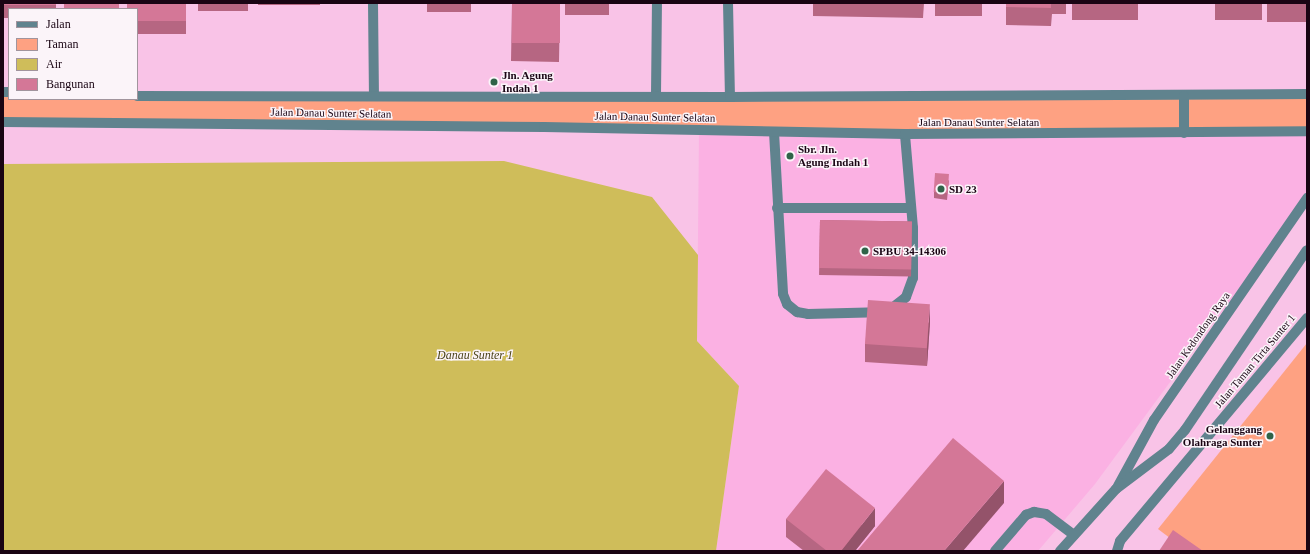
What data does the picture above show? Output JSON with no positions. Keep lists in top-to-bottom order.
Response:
{
  "streets": {
    "street": ["Jalan Danau Sunter Selatan", "Jalan Kedondong Raya", "Jalan Taman Tirta Sunter 1"]
  },
  "water": ["Danau Sunter 1"],
  "places": [
    "Jln. Agung Indah 1",
    "Sbr. Jln. Agung Indah 1",
    "SD 23",
    "SPBU 34-14306",
    "Gelanggang Olahraga Sunter"
  ],
  "legend": [
    "Jalan",
    "Taman",
    "Air",
    "Bangunan"
  ]
}
